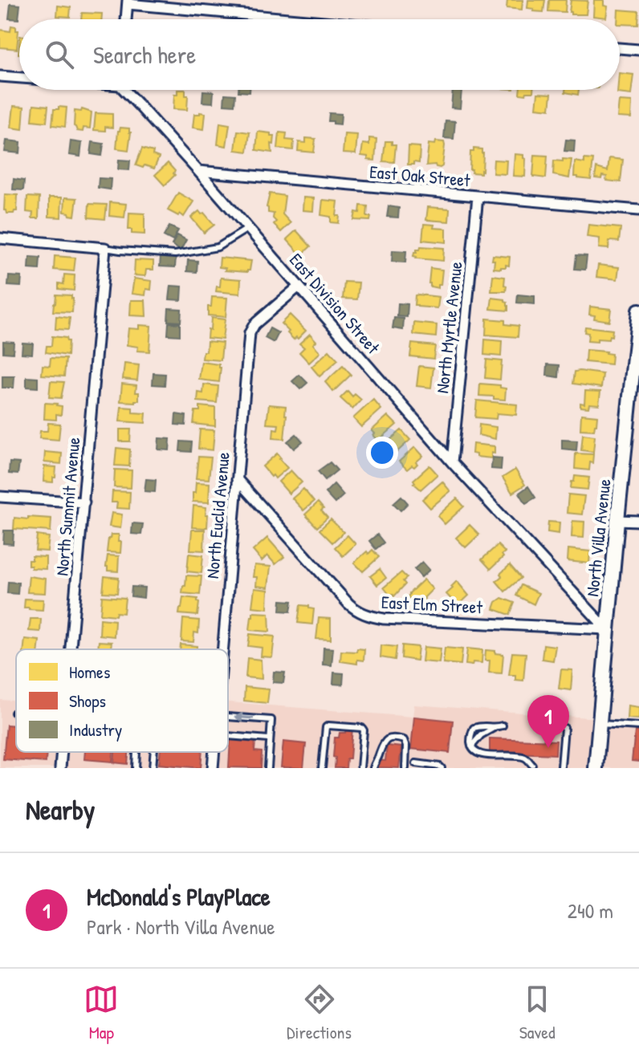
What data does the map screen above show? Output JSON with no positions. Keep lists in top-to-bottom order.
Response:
{
  "streets": {
    "street": [
      "East Oak Street",
      "East Division Street",
      "North Myrtle Avenue",
      "North Summit Avenue",
      "North Euclid Avenue",
      "North Villa Avenue",
      "East Elm Street"
    ]
  },
  "crossings": [
    ["East Oak Street", "East Division Street"],
    ["East Oak Street", "North Myrtle Avenue"],
    ["East Division Street", "North Myrtle Avenue"],
    ["East Division Street", "North Euclid Avenue"],
    ["East Division Street", "North Villa Avenue"],
    ["East Division Street", "East Elm Street"],
    ["North Euclid Avenue", "East Elm Street"],
    ["North Villa Avenue", "East Elm Street"]
  ],
  "legend": ["Homes", "Shops", "Industry"],
  "page": {
    "search": "Search here",
    "pins": "1",
    "heading": "Nearby",
    "list": [
      {
        "mark": "1",
        "name": "McDonald's PlayPlace",
        "note": "Park · North Villa Avenue",
        "value": "240 m"
      }
    ],
    "nav": ["Map", "Directions", "Saved"]
  }
}
